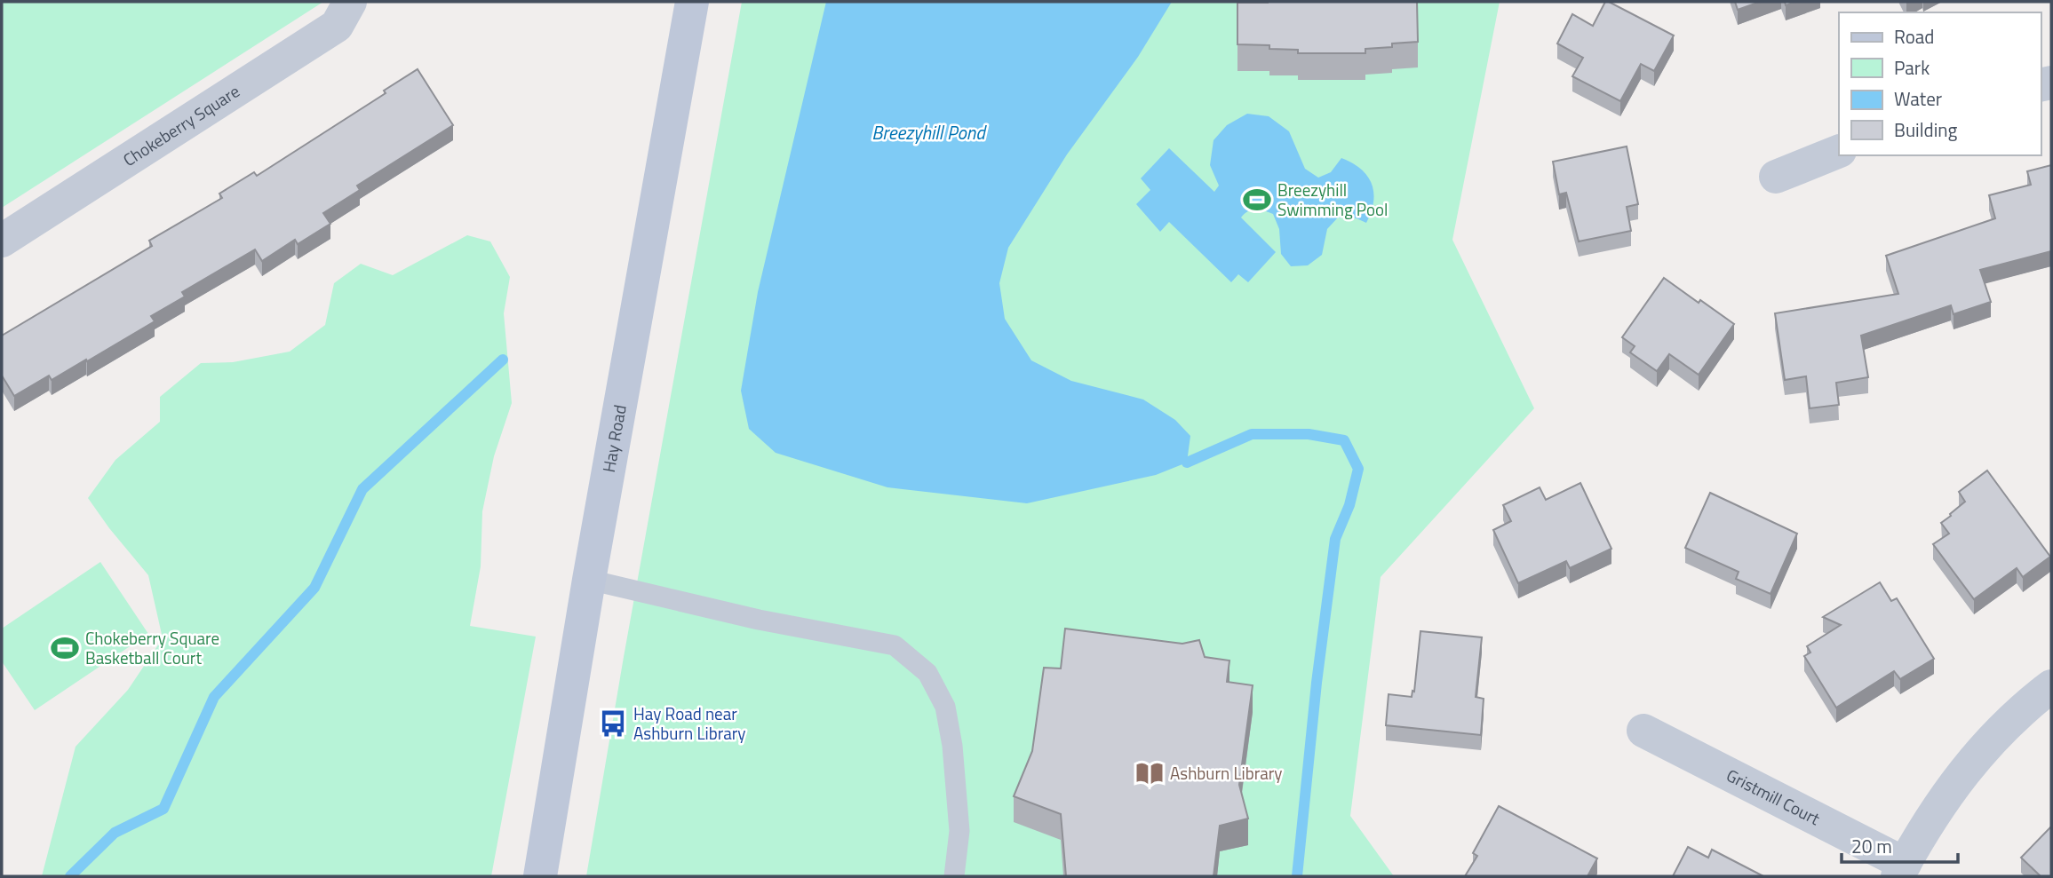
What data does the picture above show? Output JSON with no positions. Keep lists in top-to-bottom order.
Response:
{
  "streets": {
    "street": ["Chokeberry Square", "Hay Road", "Gristmill Court"]
  },
  "water": ["Breezyhill Pond"],
  "places": {
    "sports": ["Breezyhill Swimming Pool", "Chokeberry Square Basketball Court"],
    "bus stop": ["Hay Road near Ashburn Library"],
    "library": ["Ashburn Library"]
  },
  "legend": [
    "Road",
    "Park",
    "Water",
    "Building"
  ],
  "scale_bar": "20 m"
}
